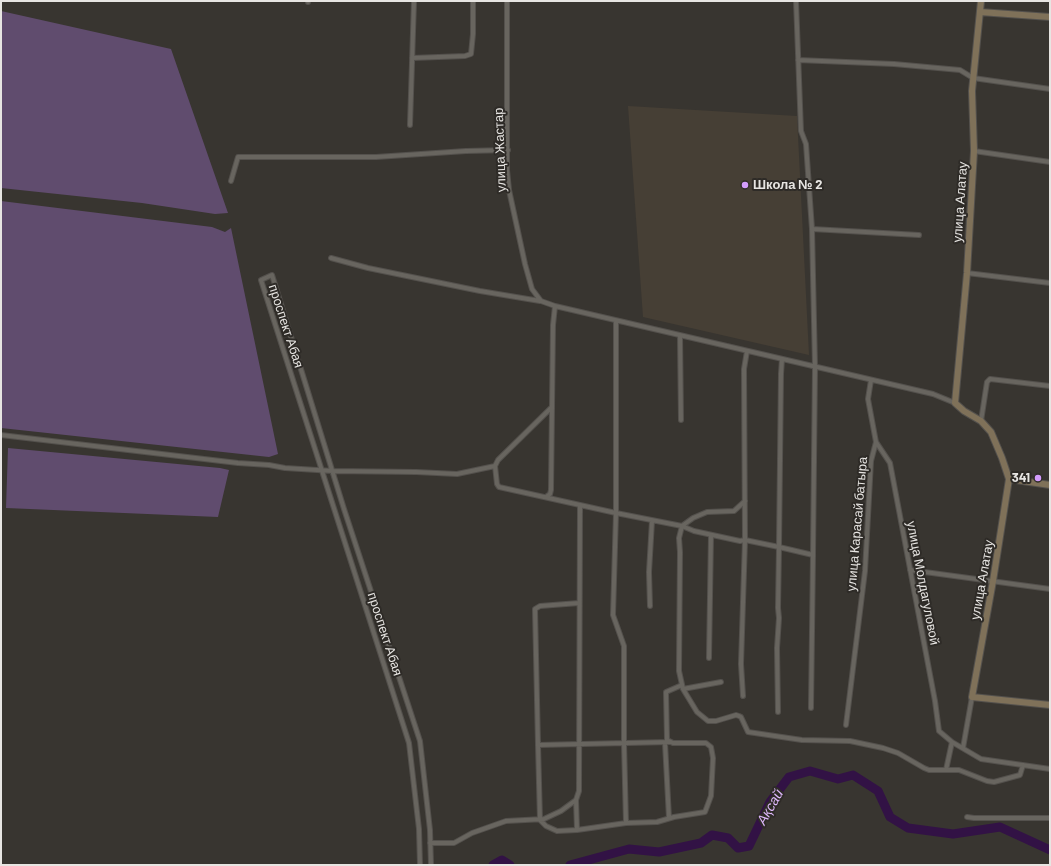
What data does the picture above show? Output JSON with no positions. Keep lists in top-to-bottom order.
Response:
{
  "streets": {
    "street": [
      "улица Жастар",
      "улица Алатау",
      "проспект Абая",
      "улица Карасай батыра",
      "улица Молдагуловой"
    ]
  },
  "crossings": [
    ["улица Карасай батыра", "улица Молдагуловой"]
  ],
  "water": ["Ақсай"],
  "places": ["Школа № 2", "341"]
}
